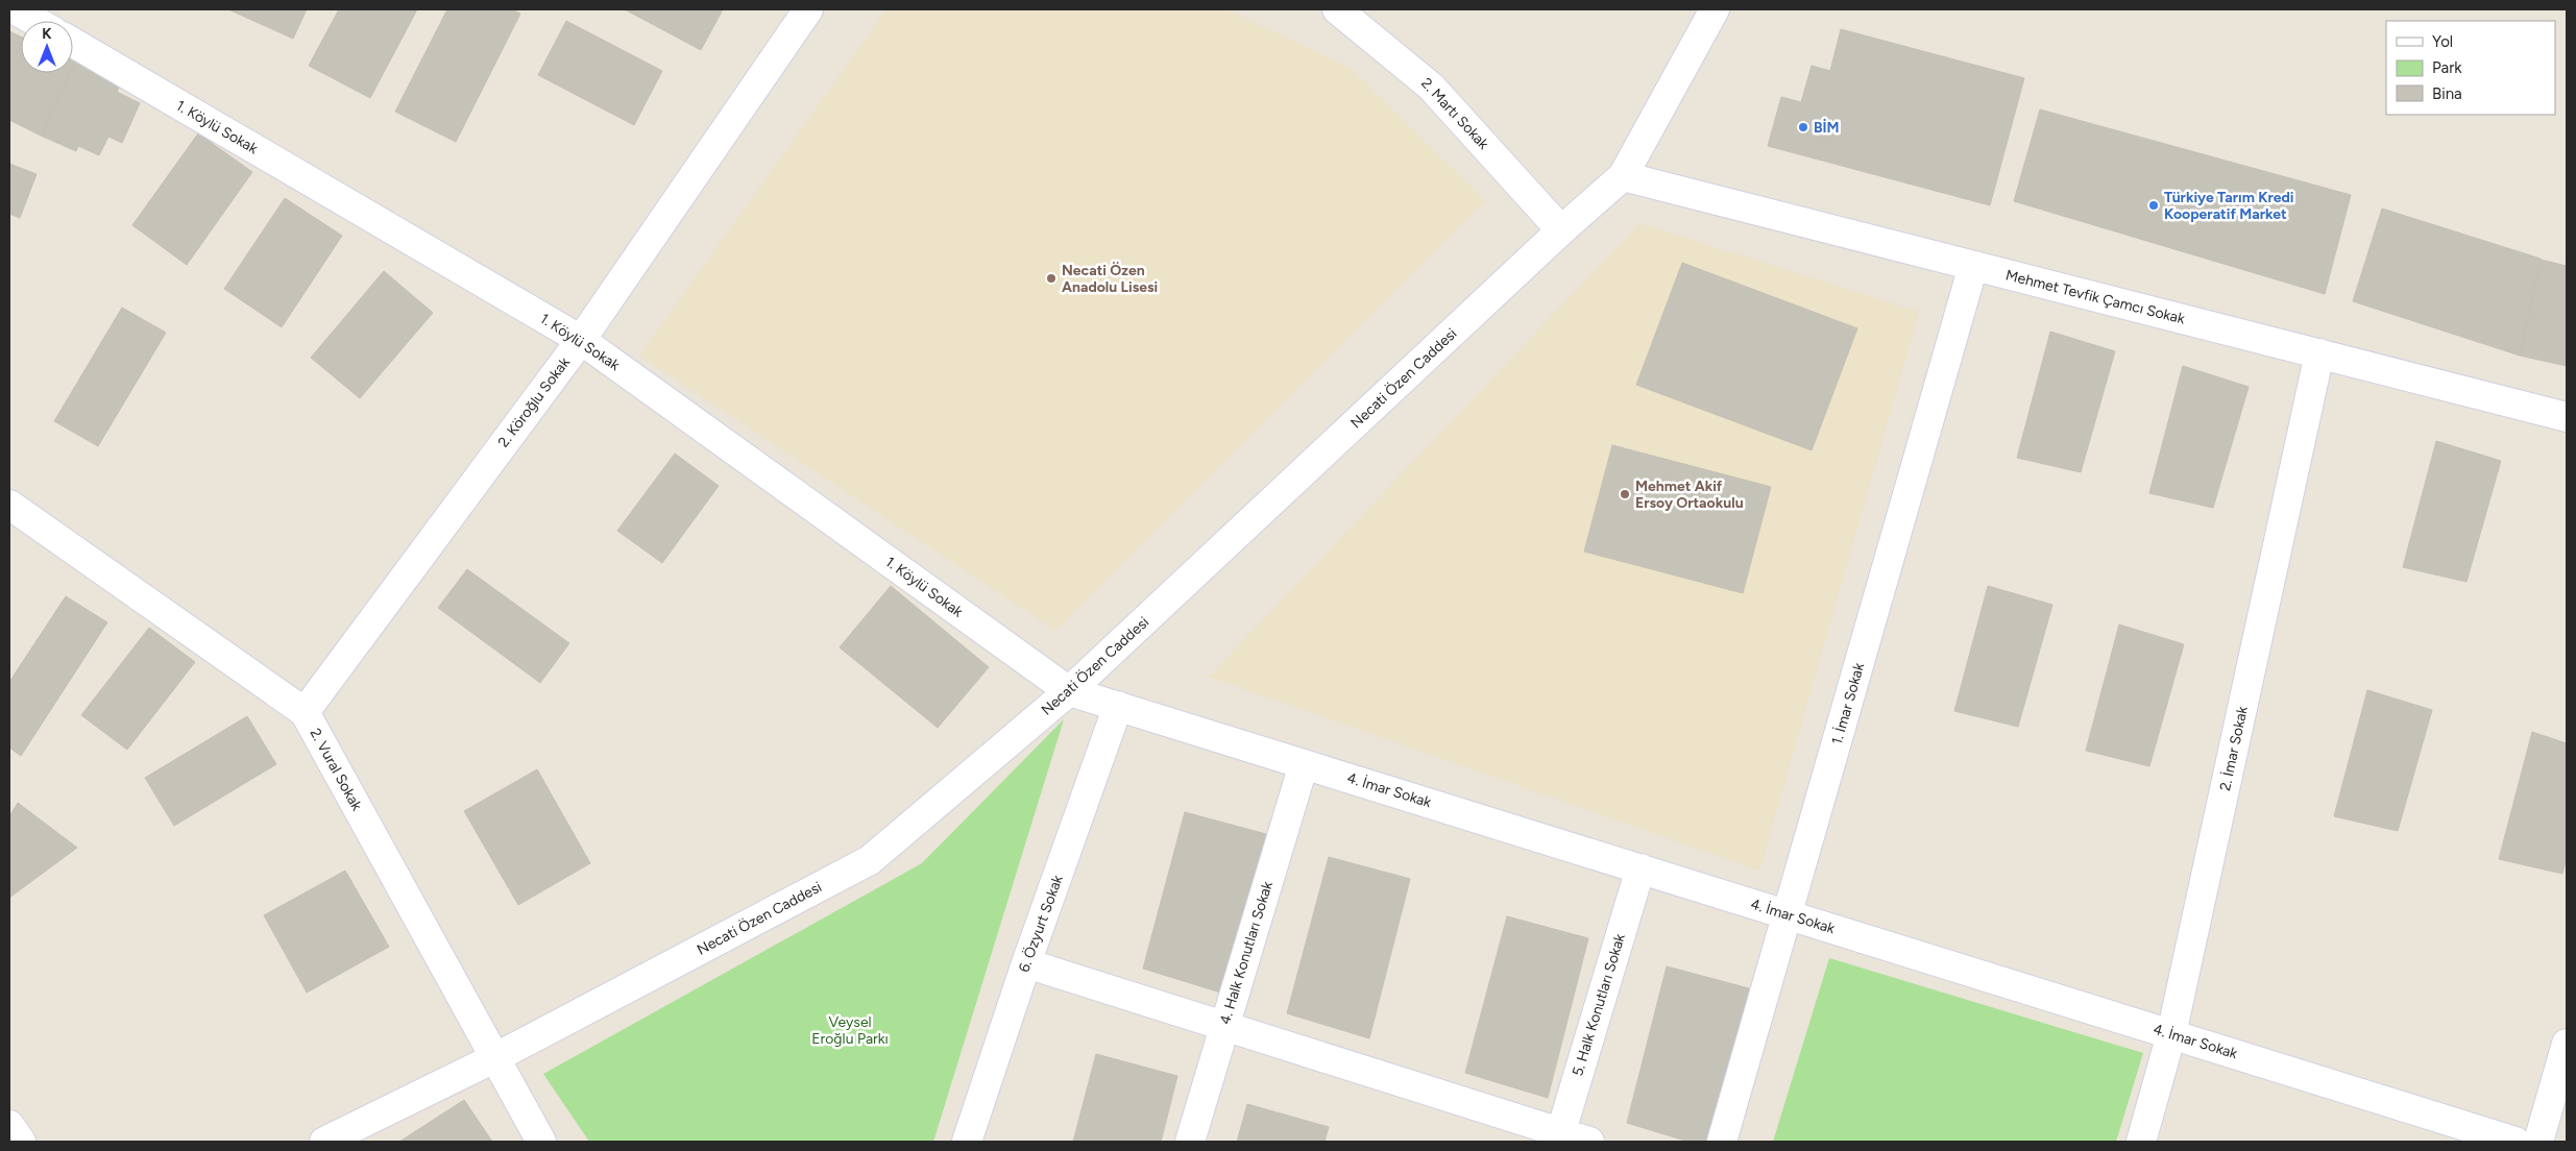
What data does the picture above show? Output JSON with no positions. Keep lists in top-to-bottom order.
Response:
{
  "streets": {
    "street": [
      "2. Martı Sokak",
      "1. Köylü Sokak",
      "Mehmet Tevfik Çamcı Sokak",
      "Necati Özen Caddesi",
      "2. Köroğlu Sokak",
      "1. İmar Sokak",
      "2. İmar Sokak",
      "2. Vural Sokak",
      "4. İmar Sokak",
      "6. Özyurt Sokak",
      "4. Halk Konutları Sokak",
      "5. Halk Konutları Sokak"
    ]
  },
  "crossings": [
    ["2. Martı Sokak", "Necati Özen Caddesi"],
    ["1. Köylü Sokak", "Necati Özen Caddesi"],
    ["1. Köylü Sokak", "2. Köroğlu Sokak"],
    ["1. Köylü Sokak", "4. İmar Sokak"],
    ["Mehmet Tevfik Çamcı Sokak", "Necati Özen Caddesi"],
    ["Mehmet Tevfik Çamcı Sokak", "1. İmar Sokak"],
    ["Mehmet Tevfik Çamcı Sokak", "2. İmar Sokak"],
    ["Necati Özen Caddesi", "2. Vural Sokak"],
    ["Necati Özen Caddesi", "4. İmar Sokak"],
    ["2. Köroğlu Sokak", "2. Vural Sokak"],
    ["1. İmar Sokak", "4. İmar Sokak"],
    ["2. İmar Sokak", "4. İmar Sokak"],
    ["4. İmar Sokak", "6. Özyurt Sokak"],
    ["4. İmar Sokak", "4. Halk Konutları Sokak"],
    ["4. İmar Sokak", "5. Halk Konutları Sokak"]
  ],
  "parks": ["Veysel Eroğlu Parkı"],
  "places": [
    "BİM",
    "Türkiye Tarım Kredi Kooperatif Market",
    "Necati Özen Anadolu Lisesi",
    "Mehmet Akif Ersoy Ortaokulu"
  ],
  "legend": ["Yol", "Park", "Bina"],
  "north": "top"
}
